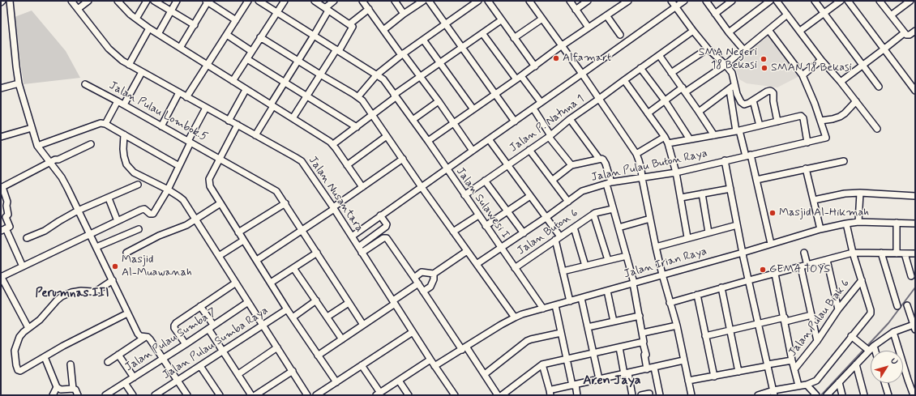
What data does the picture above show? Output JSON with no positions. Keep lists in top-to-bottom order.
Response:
{
  "streets": {
    "street": [
      "Jalan Pulau Lombok.5",
      "Jalan P. Natuna 1",
      "Jalan Pulau Buton Raya",
      "Jalan Nusantara",
      "Jalan Sulawesi I",
      "Jalan Buton 6",
      "Jalan Irian Raya",
      "Jalan Pulau Biak 6",
      "Jalan Pulau Sumba 7",
      "Jalan Pulau Sumba Raya"
    ]
  },
  "crossings": [
    ["Jalan P. Natuna 1", "Jalan Sulawesi I"],
    ["Jalan Pulau Buton Raya", "Jalan Sulawesi I"],
    ["Jalan Nusantara", "Jalan Irian Raya"],
    ["Jalan Sulawesi I", "Jalan Buton 6"],
    ["Jalan Sulawesi I", "Jalan Irian Raya"]
  ],
  "districts": ["Perumnas III", "Aren Jaya"],
  "places": [
    "Alfamart",
    "SMA Negeri 18 Bekasi",
    "SMAN 18 Bekasi",
    "Masjid Al-Hikmah",
    "Masjid Al-Muawanah",
    "GEMA TOYS"
  ],
  "north": "top right"
}
